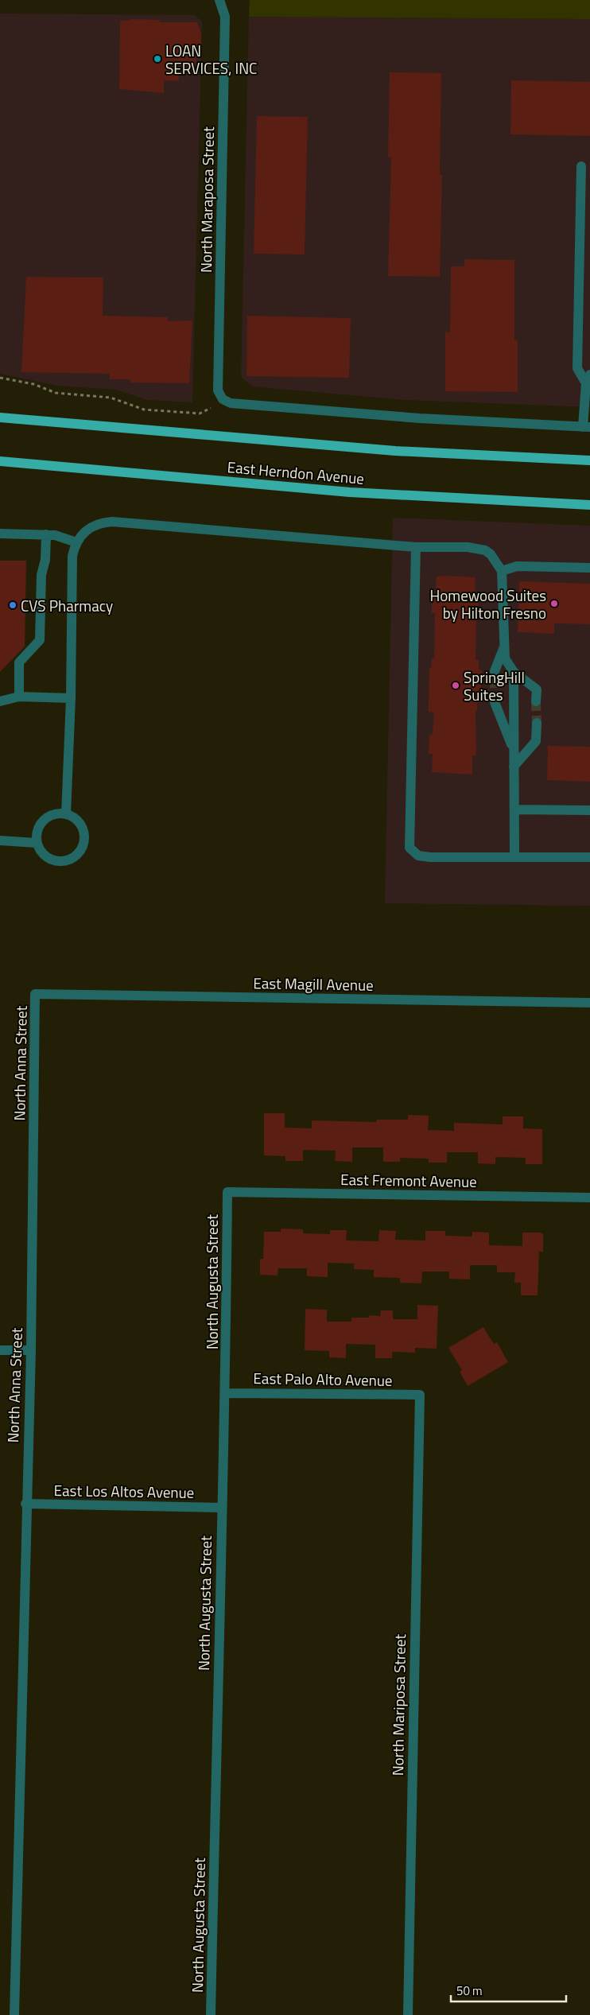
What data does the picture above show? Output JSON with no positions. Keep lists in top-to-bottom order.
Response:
{
  "streets": {
    "main road": ["East Herndon Avenue"],
    "street": [
      "North Maraposa Street",
      "East Magill Avenue",
      "North Anna Street",
      "East Fremont Avenue",
      "North Augusta Street",
      "East Palo Alto Avenue",
      "East Los Altos Avenue",
      "North Mariposa Street"
    ]
  },
  "crossings": [
    ["East Magill Avenue", "North Anna Street"],
    ["North Anna Street", "East Los Altos Avenue"],
    ["East Fremont Avenue", "North Augusta Street"],
    ["North Augusta Street", "East Palo Alto Avenue"],
    ["North Augusta Street", "East Los Altos Avenue"],
    ["East Palo Alto Avenue", "North Mariposa Street"]
  ],
  "places": [
    "LOAN SERVICES, INC",
    "Homewood Suites by Hilton Fresno",
    "CVS Pharmacy",
    "SpringHill Suites"
  ],
  "scale_bar": "50 m"
}
